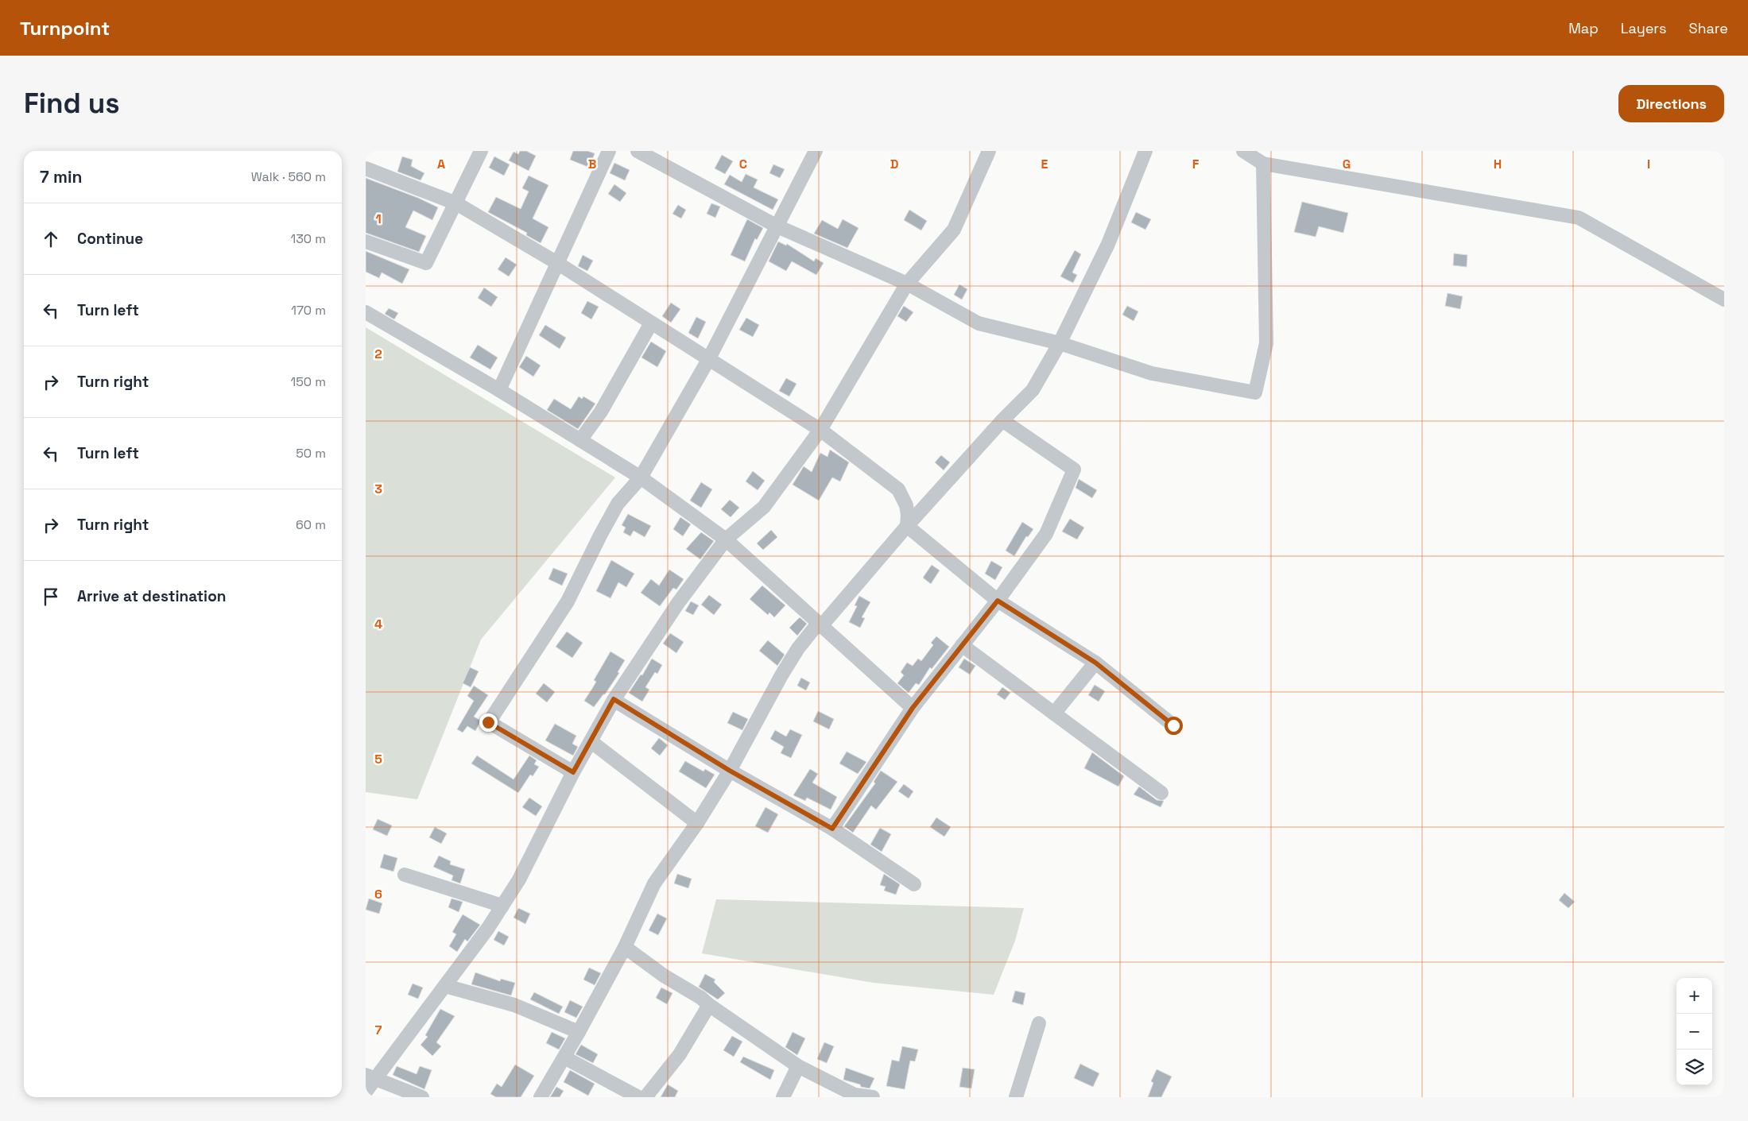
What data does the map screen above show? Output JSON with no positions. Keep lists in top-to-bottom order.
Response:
{
  "page": {
    "header": "Turnpoint",
    "nav": ["Map", "Layers", "Share"],
    "buttons": "Directions",
    "title": "Find us",
    "heading": ["7 min", "Walk · 560 m"],
    "list": [
      ["Continue", "130 m"],
      ["Turn left", "170 m"],
      ["Turn right", "150 m"],
      ["Turn left", "50 m"],
      ["Turn right", "60 m"],
      "Arrive at destination"
    ],
    "map_buttons": ["+", "−"]
  },
  "grid": {
    "columns": [
      "A",
      "B",
      "C",
      "D",
      "E",
      "F",
      "G",
      "H",
      "I"
    ],
    "rows": [
      "1",
      "2",
      "3",
      "4",
      "5",
      "6",
      "7"
    ]
  }
}
